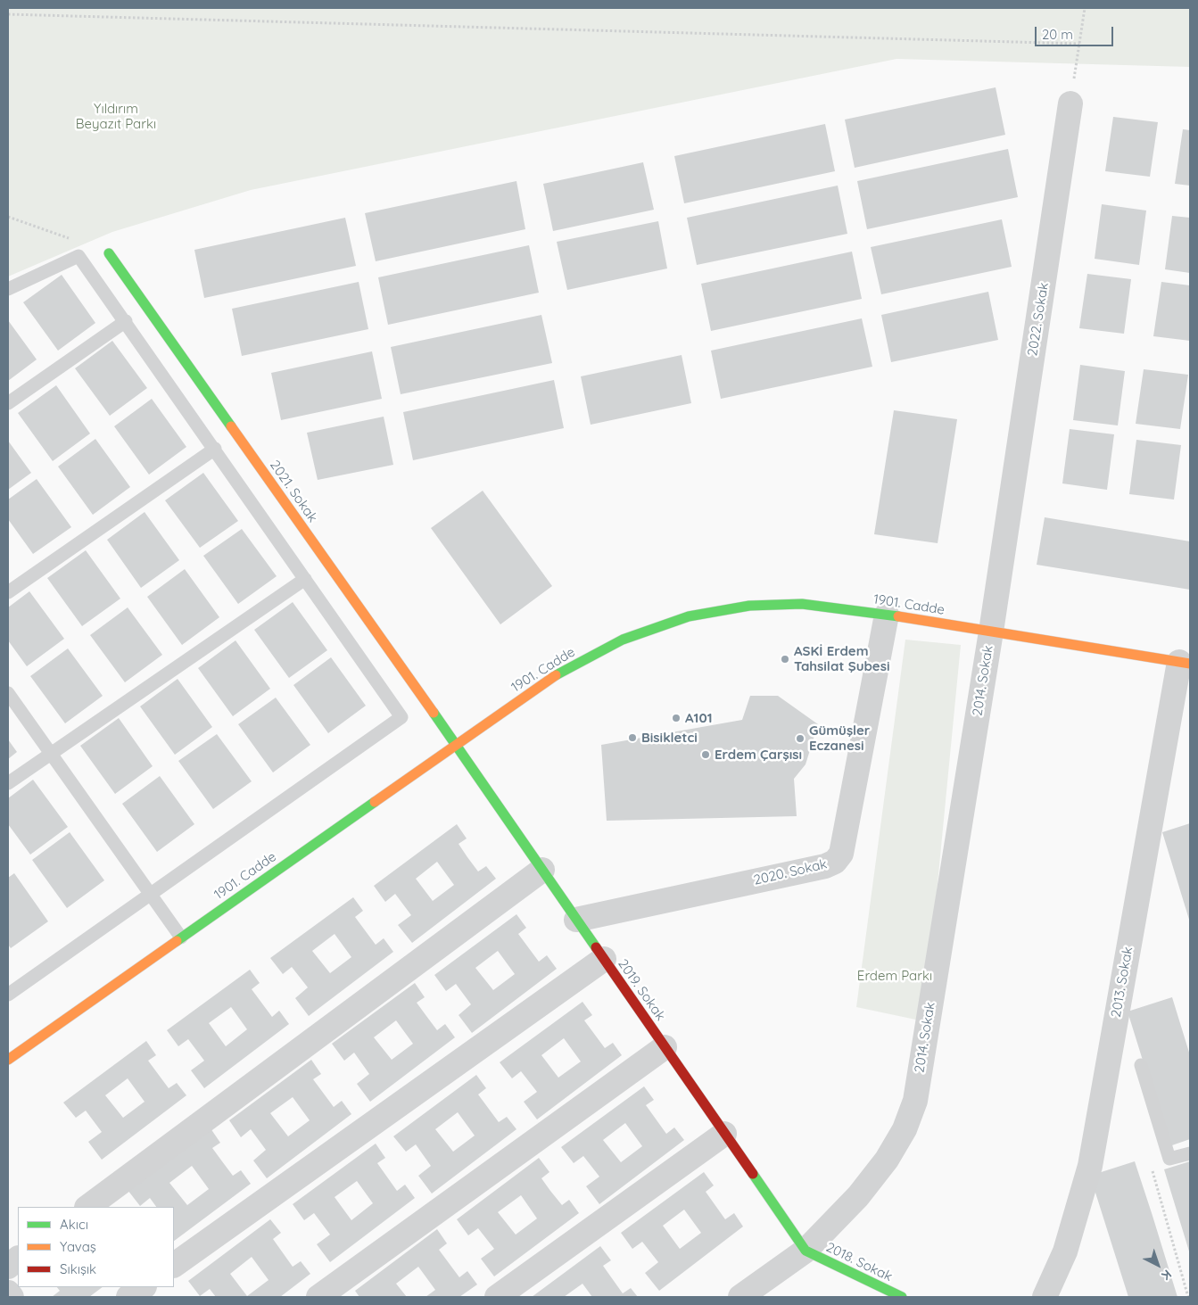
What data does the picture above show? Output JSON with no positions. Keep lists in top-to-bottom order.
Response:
{
  "streets": {
    "street": [
      "2022. Sokak",
      "2021. Sokak",
      "1901. Cadde",
      "2014. Sokak",
      "2020. Sokak",
      "2013. Sokak",
      "2019. Sokak",
      "2018. Sokak"
    ]
  },
  "crossings": [
    ["2022. Sokak", "1901. Cadde"],
    ["2022. Sokak", "2014. Sokak"],
    ["2021. Sokak", "1901. Cadde"],
    ["2021. Sokak", "2019. Sokak"],
    ["1901. Cadde", "2014. Sokak"],
    ["1901. Cadde", "2020. Sokak"],
    ["1901. Cadde", "2013. Sokak"],
    ["1901. Cadde", "2019. Sokak"],
    ["2014. Sokak", "2019. Sokak"],
    ["2014. Sokak", "2018. Sokak"],
    ["2020. Sokak", "2019. Sokak"],
    ["2019. Sokak", "2018. Sokak"]
  ],
  "parks": ["Yıldırım Beyazıt Parkı", "Erdem Parkı"],
  "places": [
    "ASKİ Erdem Tahsilat Şubesi",
    "A101",
    "Bisikletci",
    "Gümüşler Eczanesi",
    "Erdem Çarşısı"
  ],
  "legend": ["Akıcı", "Yavaş", "Sıkışık"],
  "scale_bar": "20 m",
  "north": "bottom right"
}
